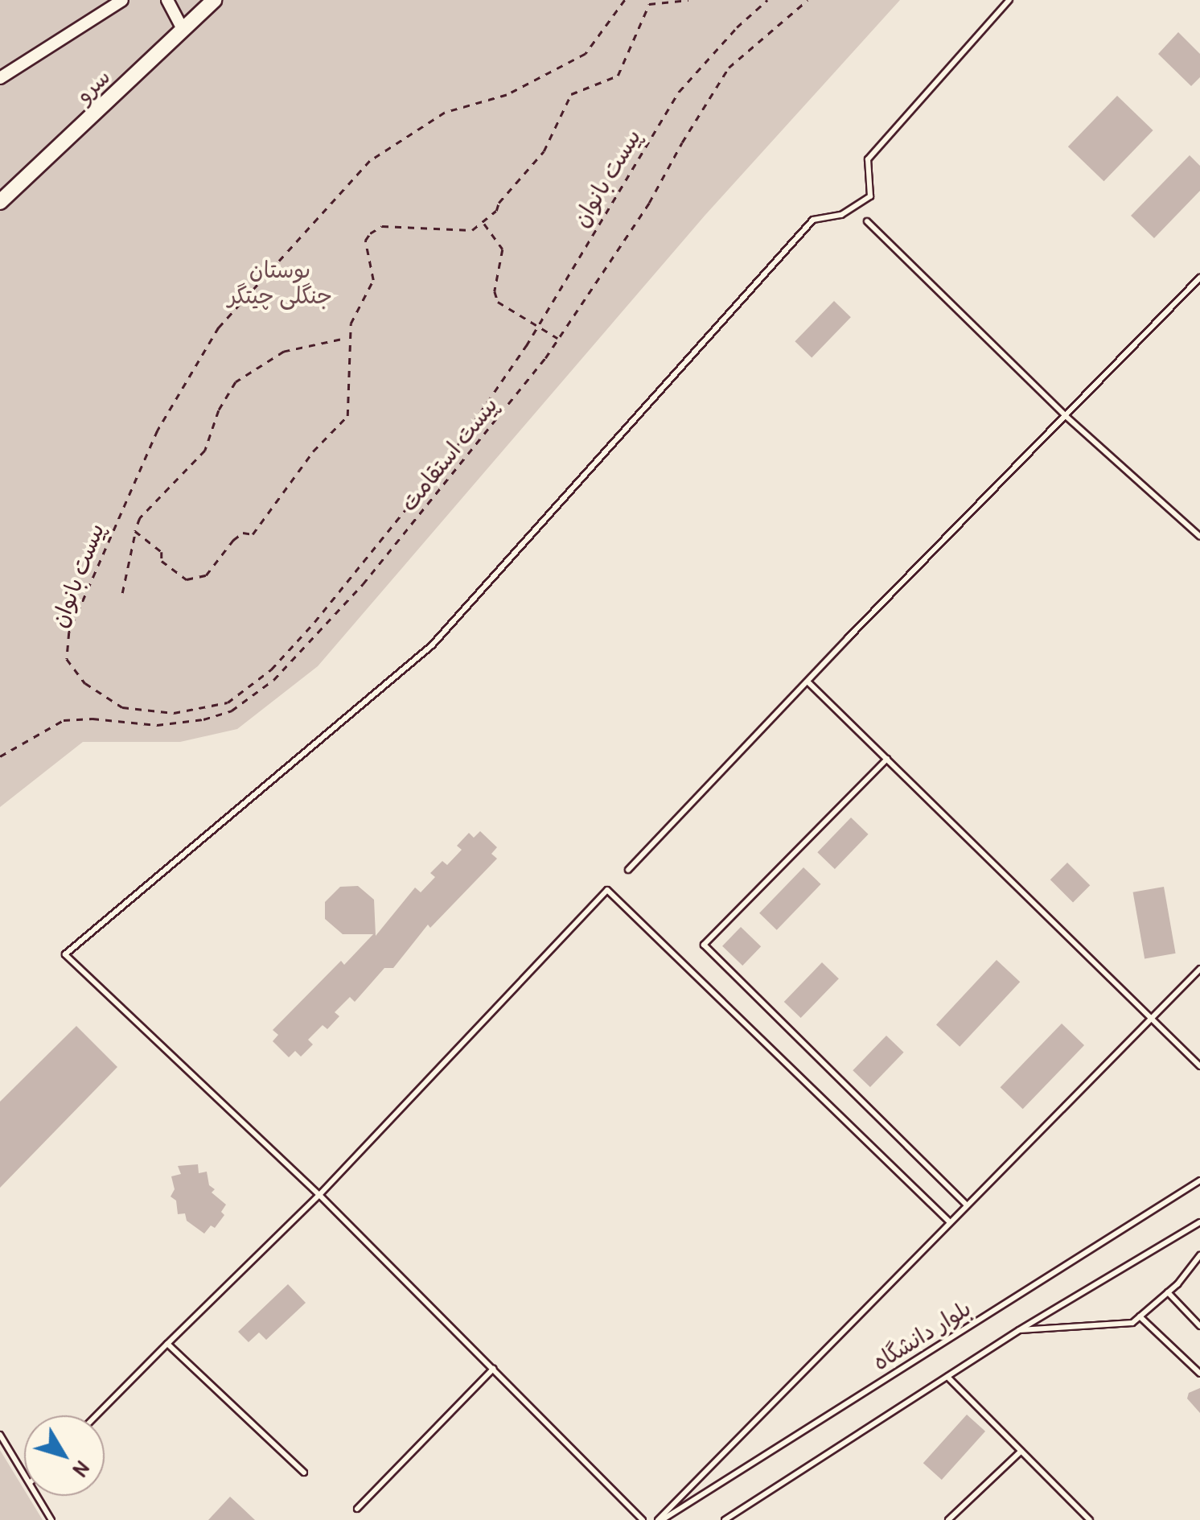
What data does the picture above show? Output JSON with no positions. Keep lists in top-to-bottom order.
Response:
{
  "streets": {
    "street": ["سرو"],
    "lane": ["بلوار دانشگاه"],
    "path": ["پیست بانوان", "پیست استقامت"]
  },
  "parks": ["بوستان جنگلی چیتگر"],
  "north": "bottom right"
}
